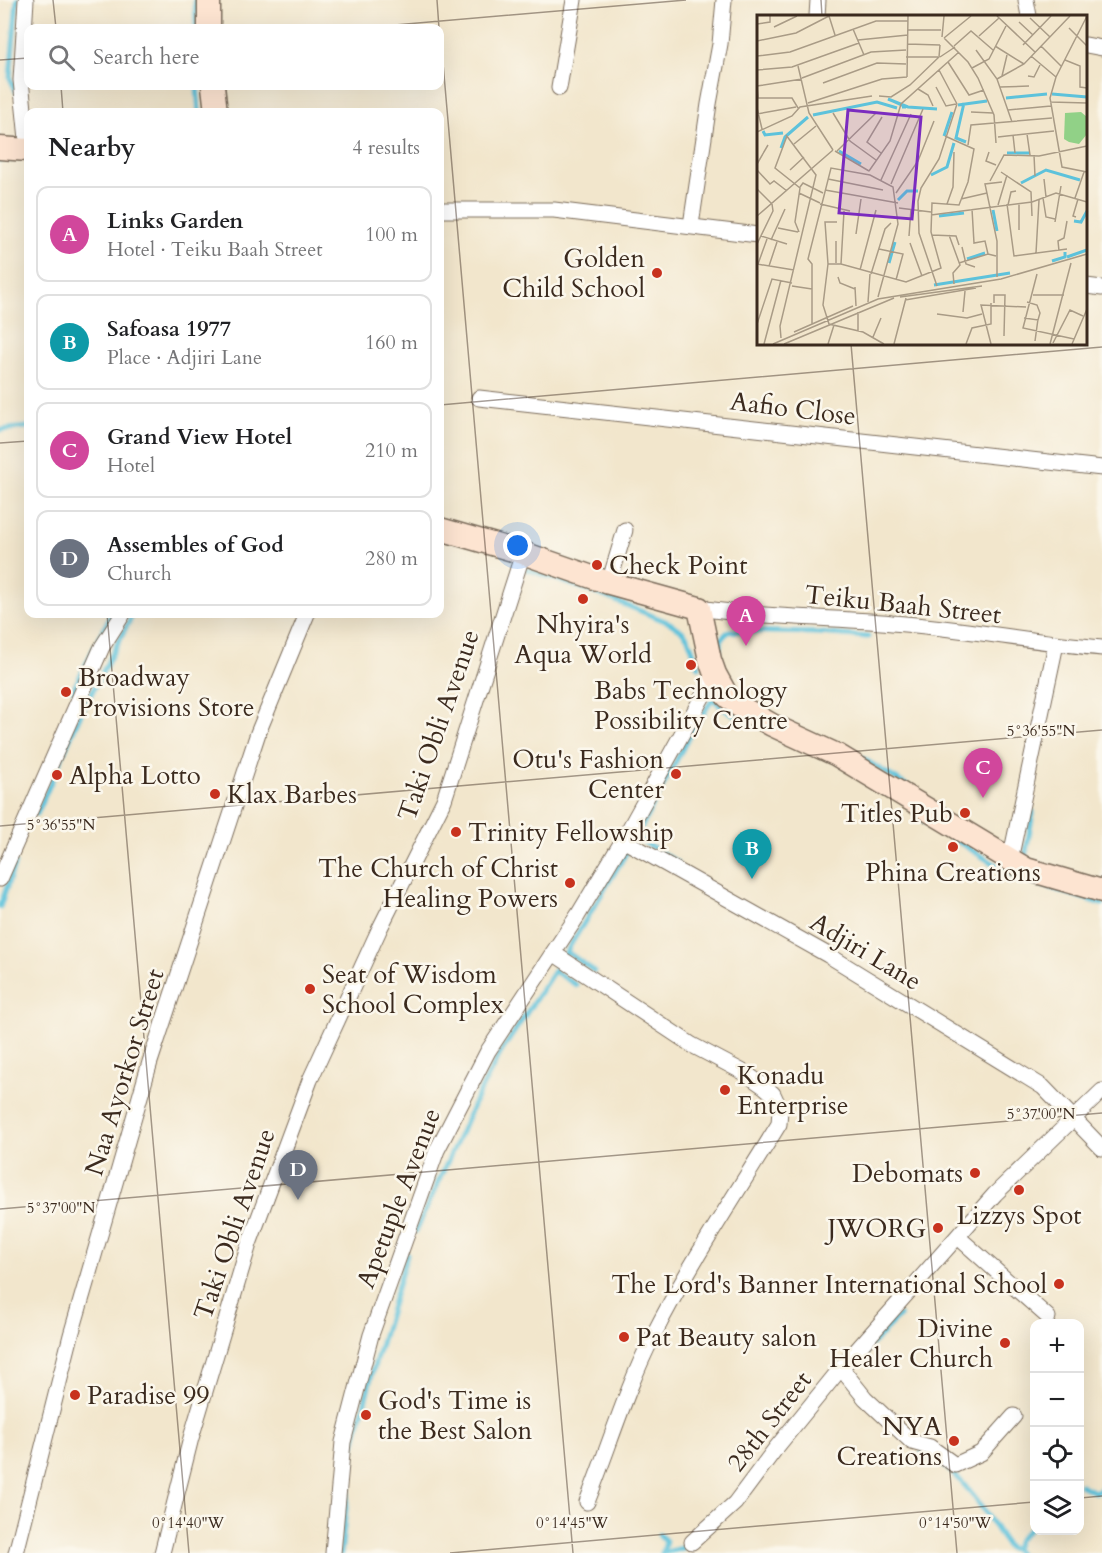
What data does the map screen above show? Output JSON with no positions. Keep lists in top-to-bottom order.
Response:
{
  "streets": {
    "street": [
      "Aafio Close",
      "Teiku Baah Street",
      "Taki Obli Avenue",
      "Adjiri Lane",
      "Naa Ayorkor Street",
      "Apetuple Avenue",
      "28th Street"
    ]
  },
  "crossings": [
    ["Adjiri Lane", "Apetuple Avenue"],
    ["Adjiri Lane", "28th Street"]
  ],
  "places": [
    "Golden Child School",
    "Check Point",
    "Nhyira's Aqua World",
    "Babs Technology Possibility Centre",
    "Broadway Provisions Store",
    "Otu's Fashion Center",
    "Alpha Lotto",
    "Klax Barbes",
    "Titles Pub",
    "Trinity Fellowship",
    "Phina Creations",
    "The Church of Christ Healing Powers",
    "Seat of Wisdom School Complex",
    "Konadu Enterprise",
    "Debomats",
    "Lizzys Spot",
    "JWORG",
    "The Lord's Banner International School",
    "Pat Beauty salon",
    "Divine Healer Church",
    "Paradise 99",
    "God's Time is the Best Salon",
    "NYA Creations"
  ],
  "page": {
    "search": "Search here",
    "heading": ["Nearby", "4 results"],
    "list": [
      {
        "mark": "A",
        "name": "Links Garden",
        "note": "Hotel · Teiku Baah Street",
        "value": "100 m"
      },
      {
        "mark": "B",
        "name": "Safoasa 1977",
        "note": "Place · Adjiri Lane",
        "value": "160 m"
      },
      {
        "mark": "C",
        "name": "Grand View Hotel",
        "note": "Hotel",
        "value": "210 m"
      },
      {
        "mark": "D",
        "name": "Assembles of God",
        "note": "Church",
        "value": "280 m"
      }
    ],
    "pins": [
      "A",
      "C",
      "B",
      "D"
    ],
    "map_buttons": ["+", "−"]
  },
  "coordinates": [
    "5°36'55\"N",
    "5°37'00\"N",
    "0°14'40\"W",
    "0°14'45\"W",
    "0°14'50\"W"
  ]
}
